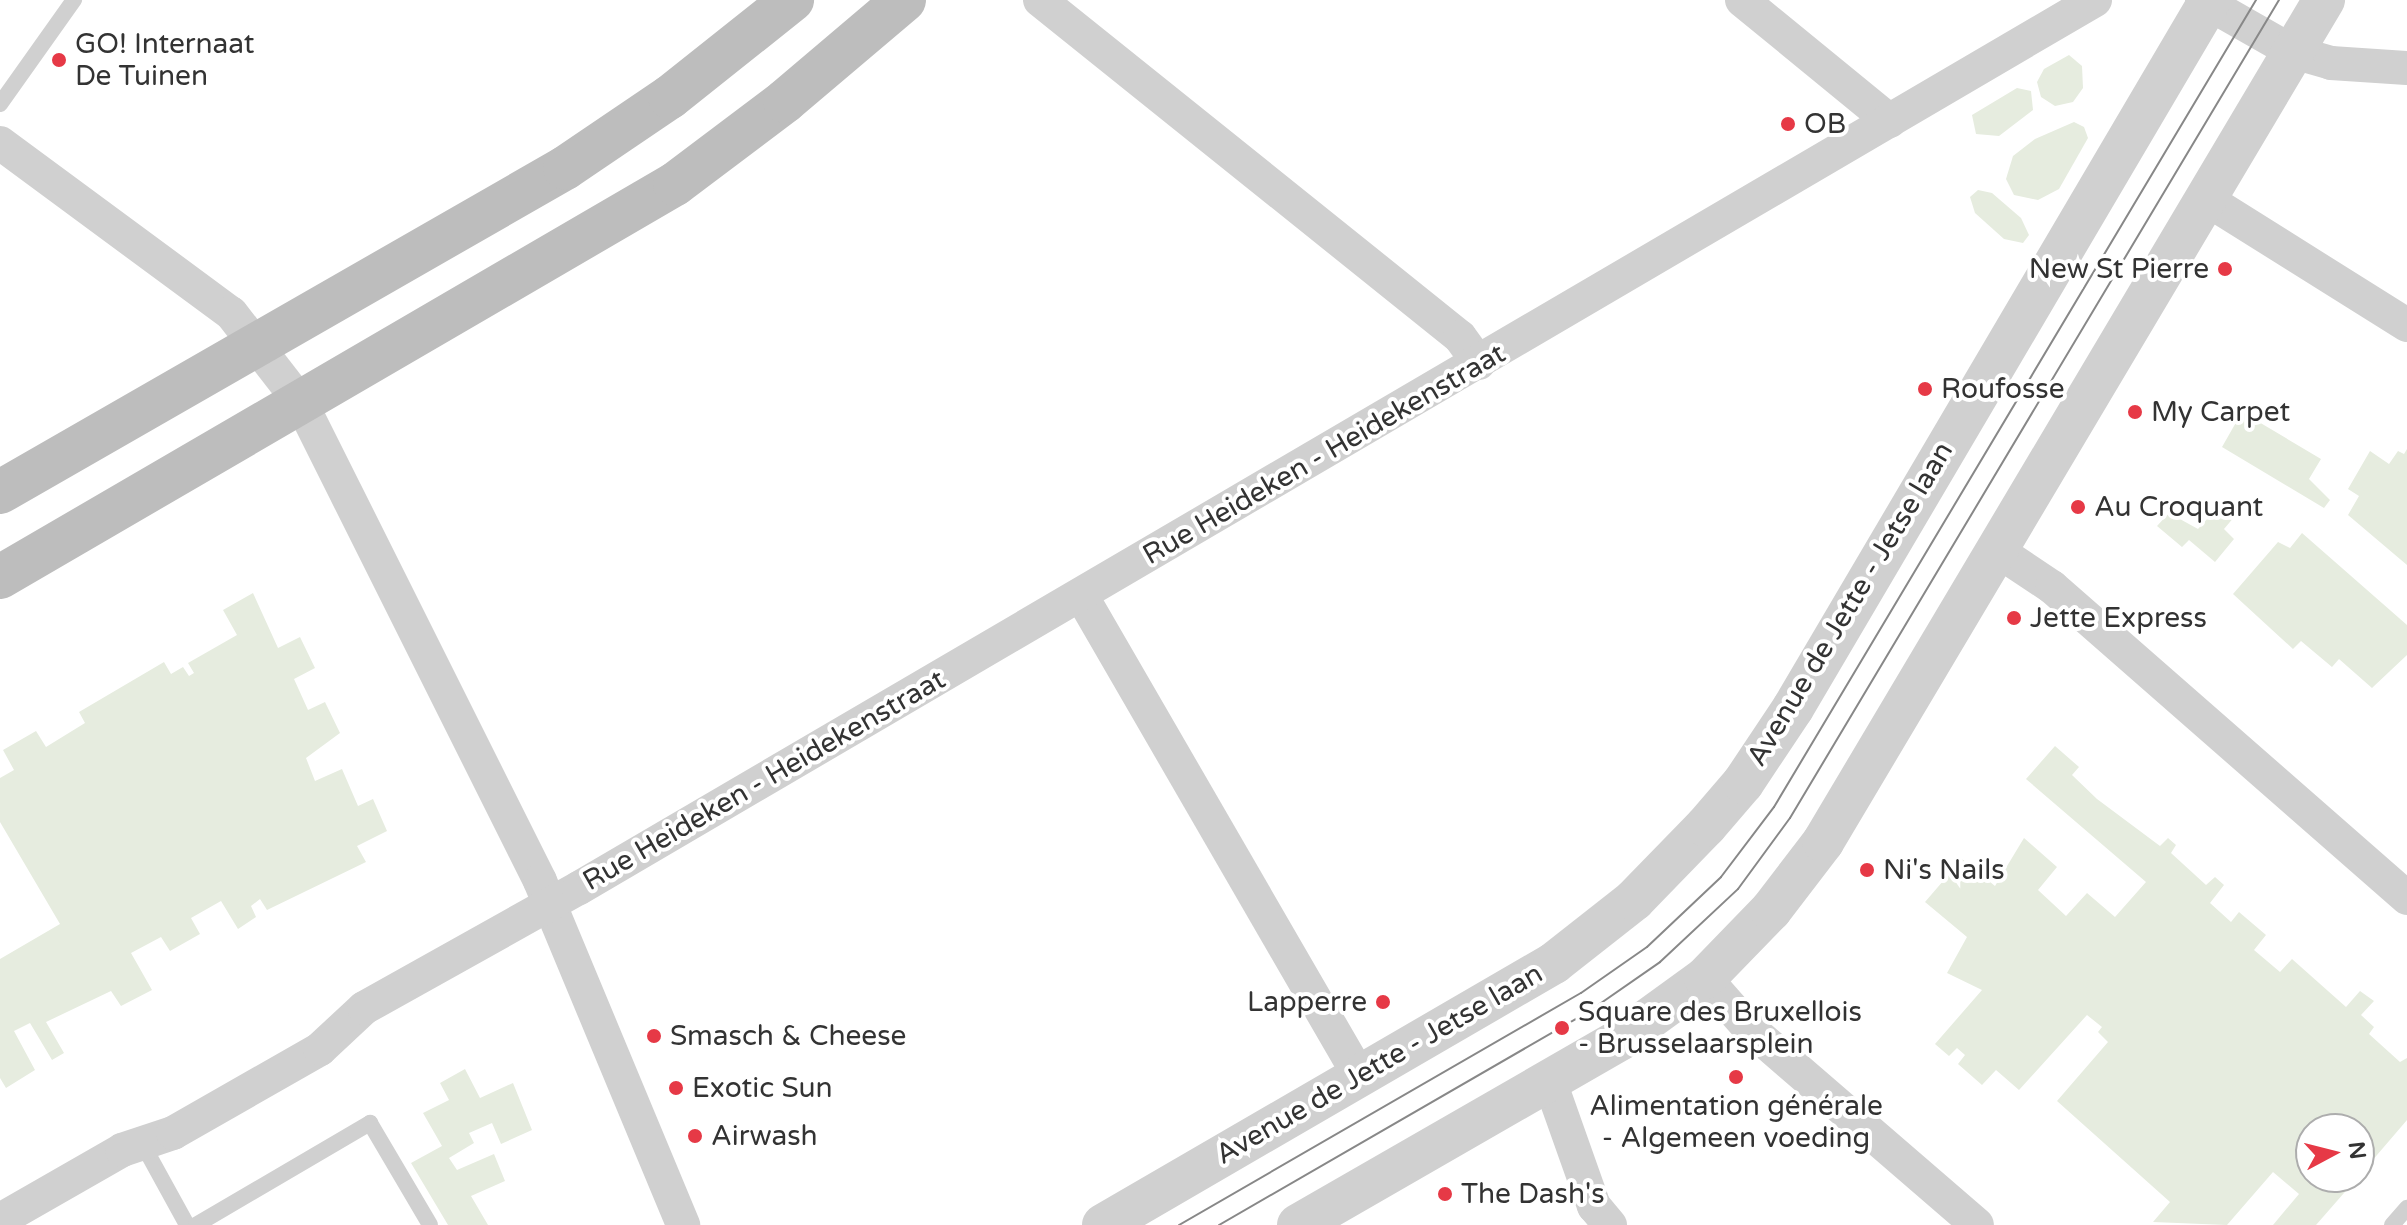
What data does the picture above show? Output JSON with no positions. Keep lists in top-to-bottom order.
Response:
{
  "streets": {
    "street": ["Rue Heideken - Heidekenstraat", "Avenue de Jette - Jetse laan"]
  },
  "places": [
    "GO! Internaat De Tuinen",
    "OB",
    "New St Pierre",
    "Roufosse",
    "My Carpet",
    "Au Croquant",
    "Jette Express",
    "Ni's Nails",
    "Lapperre",
    "Square des Bruxellois - Brusselaarsplein",
    "Smasch & Cheese",
    "Alimentation générale - Algemeen voeding",
    "Exotic Sun",
    "Airwash",
    "The Dash's"
  ],
  "north": "right"
}
